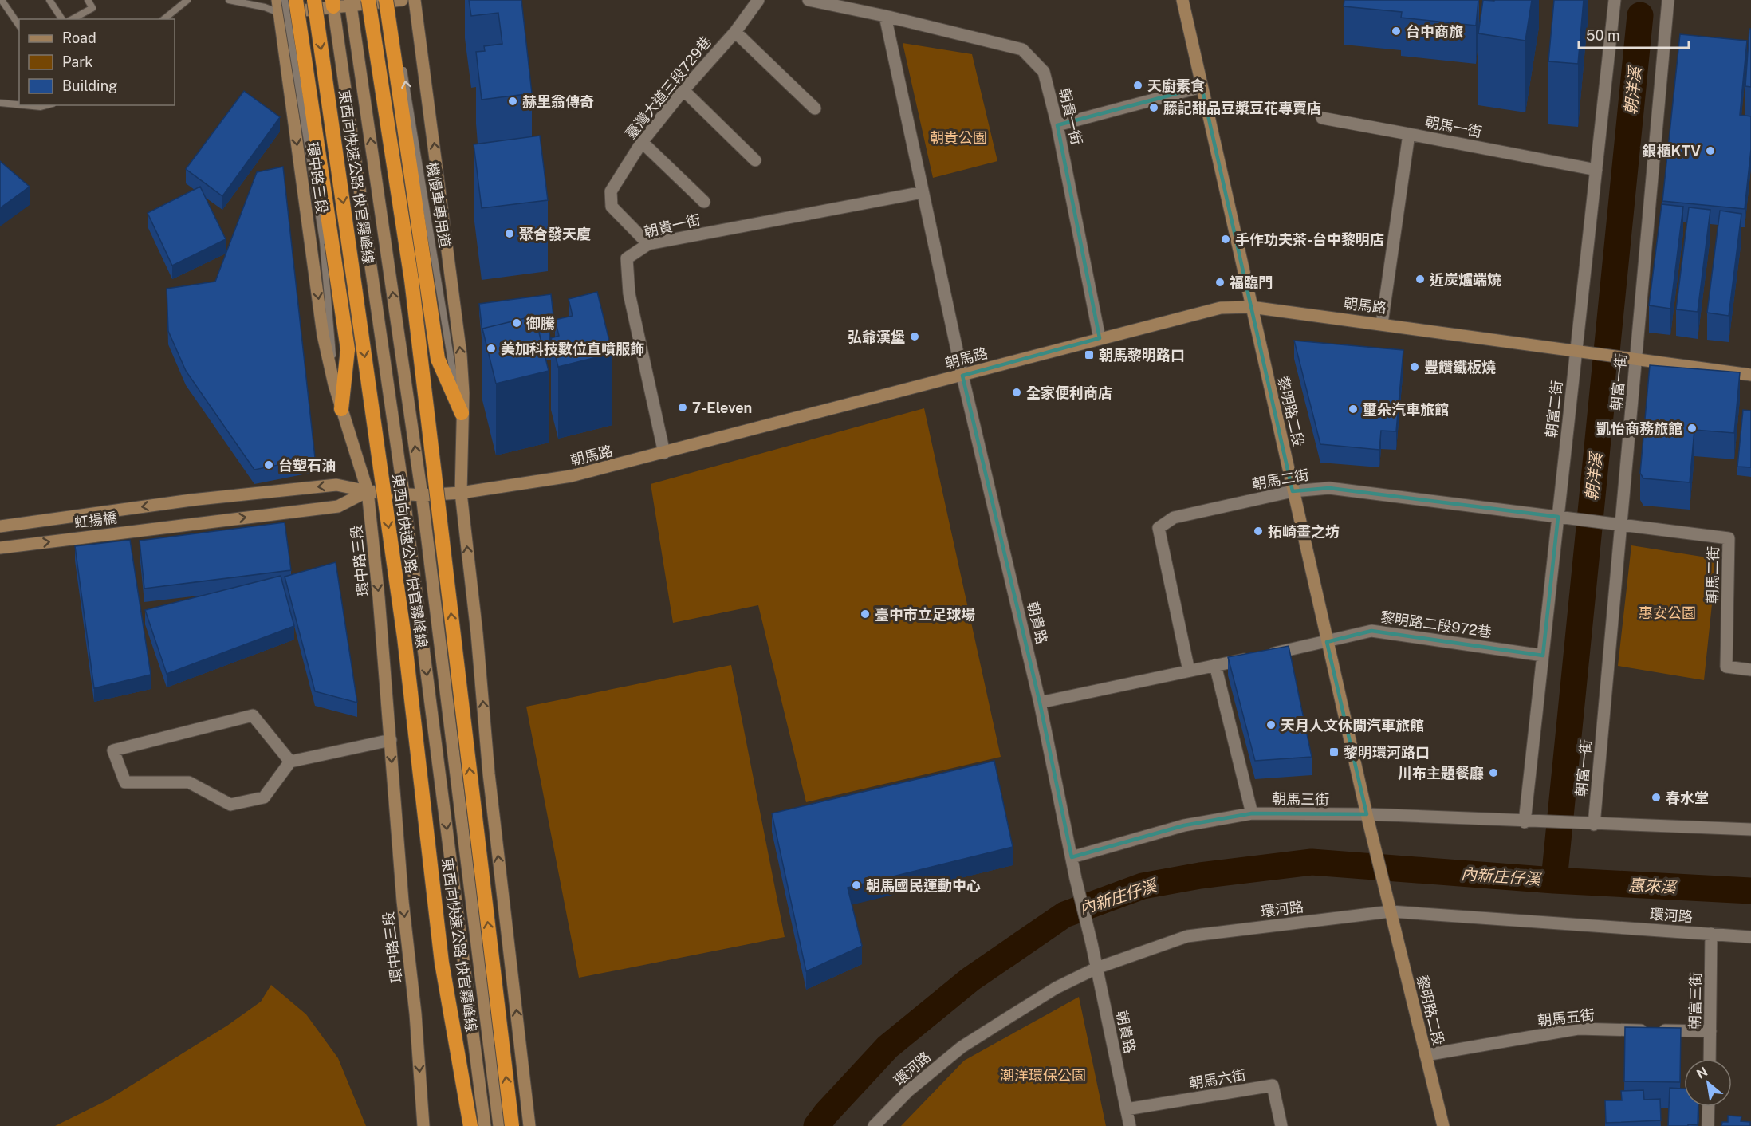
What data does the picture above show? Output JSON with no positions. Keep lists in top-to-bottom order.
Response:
{
  "streets": {
    "highway": ["東西向快速公路 快官霧峰線"],
    "street": [
      "臺灣大道三段729巷",
      "朝貴一街",
      "朝馬一街",
      "環中路三段",
      "朝馬路",
      "朝富一街",
      "朝富二街",
      "黎明路二段",
      "朝馬二街",
      "虹揚橋",
      "朝貴路",
      "黎明路二段972巷",
      "朝馬三街",
      "環河路",
      "朝富三街",
      "朝馬五街",
      "朝馬六街"
    ],
    "lane": ["機慢車專用道"]
  },
  "crossings": [
    ["臺灣大道三段729巷", "朝貴一街"],
    ["朝貴一街", "朝馬路"],
    ["朝馬一街", "朝馬路"],
    ["朝馬一街", "朝富二街"],
    ["環中路三段", "朝馬路"],
    ["朝馬路", "朝富一街"],
    ["朝馬路", "朝富二街"],
    ["朝馬路", "黎明路二段"],
    ["朝馬路", "虹揚橋"],
    ["朝馬路", "朝貴路"],
    ["朝富一街", "朝馬二街"],
    ["朝富一街", "朝馬三街"],
    ["朝富二街", "朝馬二街"],
    ["朝富二街", "黎明路二段972巷"],
    ["朝富二街", "朝馬三街"],
    ["黎明路二段", "朝馬二街"],
    ["黎明路二段", "黎明路二段972巷"],
    ["黎明路二段", "朝馬三街"],
    ["黎明路二段", "環河路"],
    ["黎明路二段", "朝馬五街"],
    ["朝貴路", "朝馬三街"],
    ["朝貴路", "環河路"],
    ["朝貴路", "朝馬六街"],
    ["環河路", "朝富三街"],
    ["朝富三街", "朝馬五街"]
  ],
  "one_way": ["機慢車專用道"],
  "water": ["朝洋溪", "內新庄仔溪", "惠來溪"],
  "parks": ["朝貴公園", "惠安公園", "潮洋環保公園"],
  "places": {
    "other": [
      "台中商旅",
      "天廚素食",
      "赫里翁傳奇",
      "藤記甜品豆漿豆花專賣店",
      "銀櫃KTV",
      "聚合發天廈",
      "手作功夫茶-台中黎明店",
      "近炭爐端燒",
      "福臨門",
      "御騰",
      "弘爺漢堡",
      "美加科技數位直噴服飾",
      "豐饡鐵板燒",
      "全家便利商店",
      "7-Eleven",
      "璽朵汽車旅館",
      "凱怡商務旅館",
      "台塑石油",
      "拓崎畫之坊",
      "臺中市立足球場",
      "天月人文休閒汽車旅館",
      "川布主題餐廳",
      "春水堂",
      "朝馬國民運動中心"
    ],
    "transit": ["朝馬黎明路口", "黎明環河路口"]
  },
  "legend": ["Road", "Park", "Building"],
  "scale_bar": "50 m",
  "north": "top left"
}
